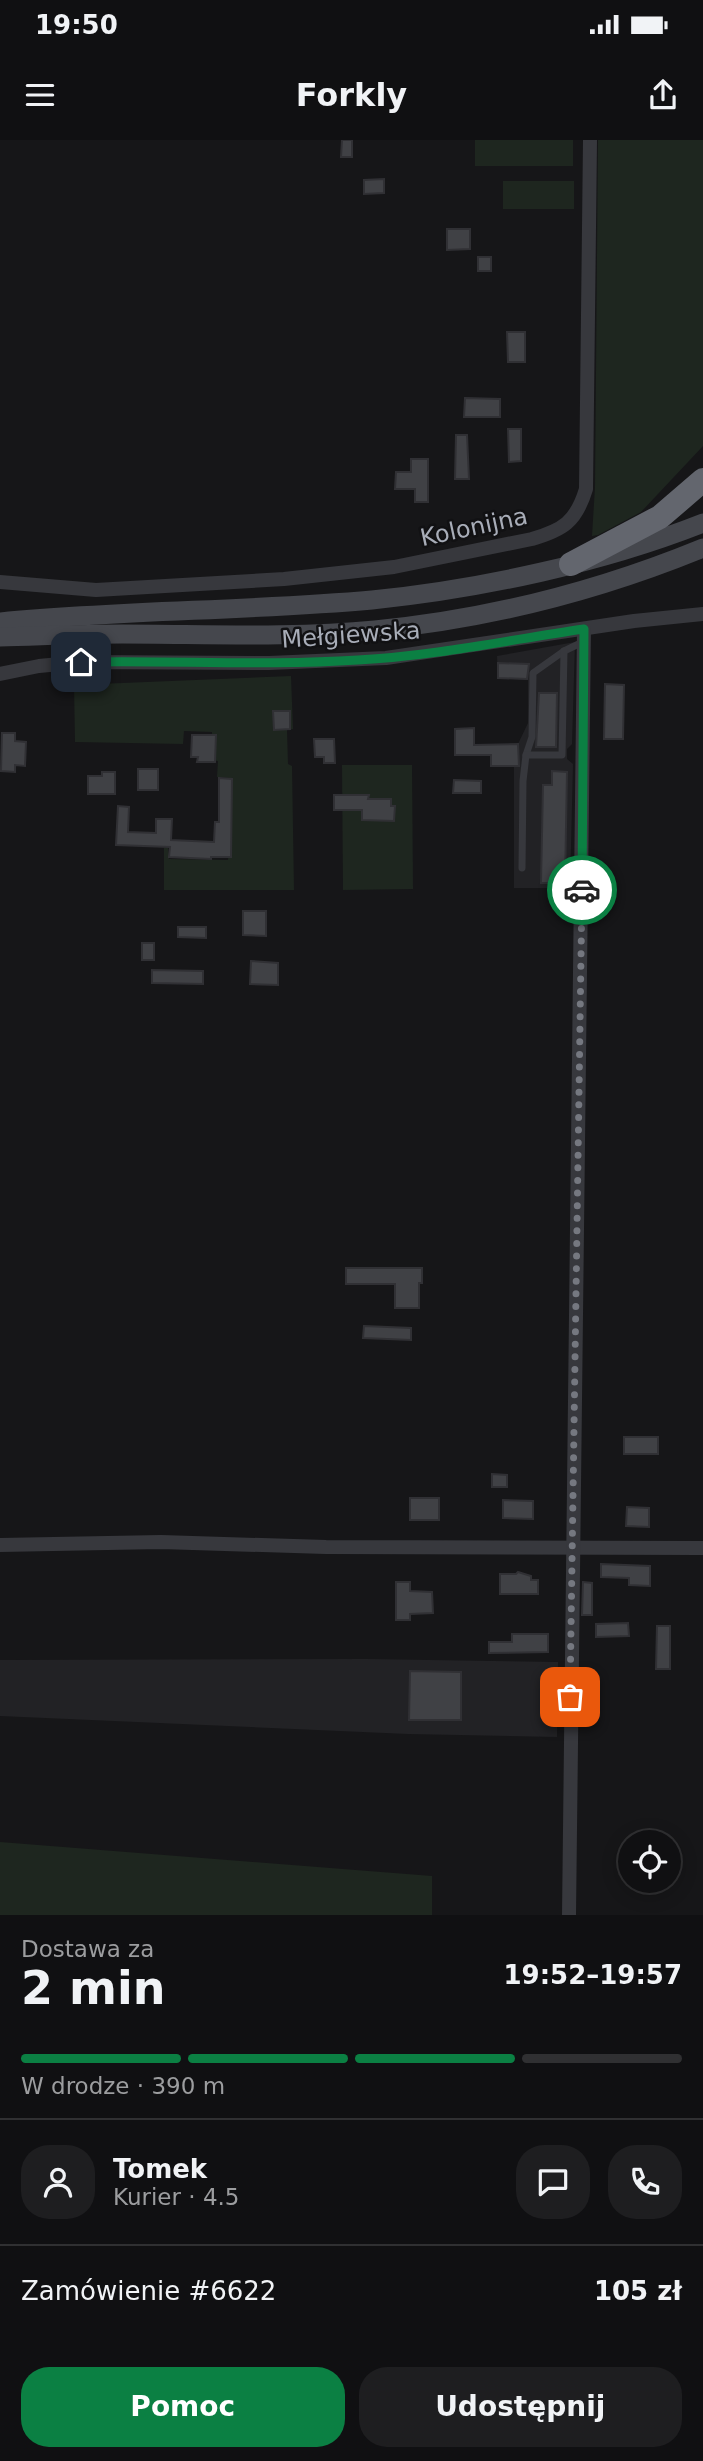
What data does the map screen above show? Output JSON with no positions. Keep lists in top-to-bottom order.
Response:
{
  "streets": {
    "street": ["Kolonijna", "Mełgiewska"]
  },
  "page": {
    "status": "19:50",
    "header": "Forkly",
    "heading": ["2 min", "Dostawa za", "19:52–19:57"],
    "panel": [
      "Tomek",
      "Kurier · 4.5",
      "Zamówienie #6622",
      "105 zł"
    ],
    "bar": "W drodze · 390 m",
    "buttons": ["Pomoc", "Udostępnij"]
  }
}
